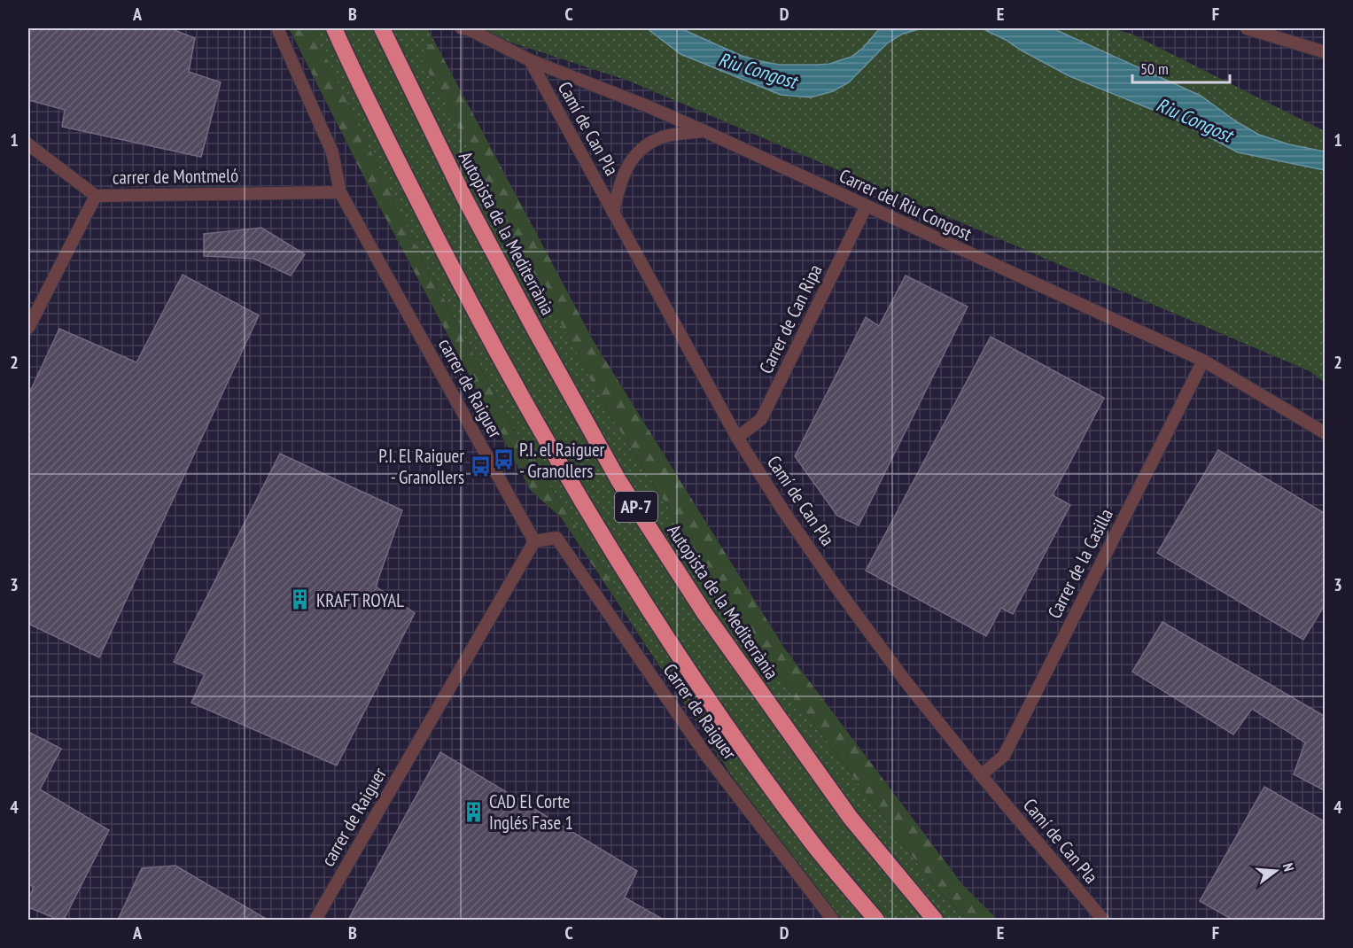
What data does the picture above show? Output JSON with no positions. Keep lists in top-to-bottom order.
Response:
{
  "streets": {
    "highway": ["Autopista de la Mediterrània", "AP-7"],
    "street": [
      "Camí de Can Pla",
      "carrer de Montmeló",
      "Carrer del Riu Congost",
      "Carrer de Can Ripa",
      "carrer de Raiguer",
      "Carrer de la Casilla",
      "Carrer de Raiguer"
    ]
  },
  "crossings": [
    ["Camí de Can Pla", "Carrer del Riu Congost"],
    ["Camí de Can Pla", "Carrer de Can Ripa"],
    ["Camí de Can Pla", "Carrer de la Casilla"],
    ["carrer de Montmeló", "carrer de Raiguer"],
    ["Carrer del Riu Congost", "Carrer de Can Ripa"],
    ["Carrer del Riu Congost", "Carrer de la Casilla"],
    ["carrer de Raiguer", "Carrer de Raiguer"]
  ],
  "water": ["Riu Congost"],
  "places": {
    "bus stop": ["P.I. el Raiguer - Granollers", "P.I. El Raiguer - Granollers"],
    "building": ["KRAFT ROYAL", "CAD El Corte Inglés Fase 1"]
  },
  "scale_bar": "50 m",
  "north": "right",
  "grid": {
    "columns": [
      "A",
      "B",
      "C",
      "D",
      "E",
      "F"
    ],
    "rows": [
      "1",
      "2",
      "3",
      "4"
    ]
  }
}
